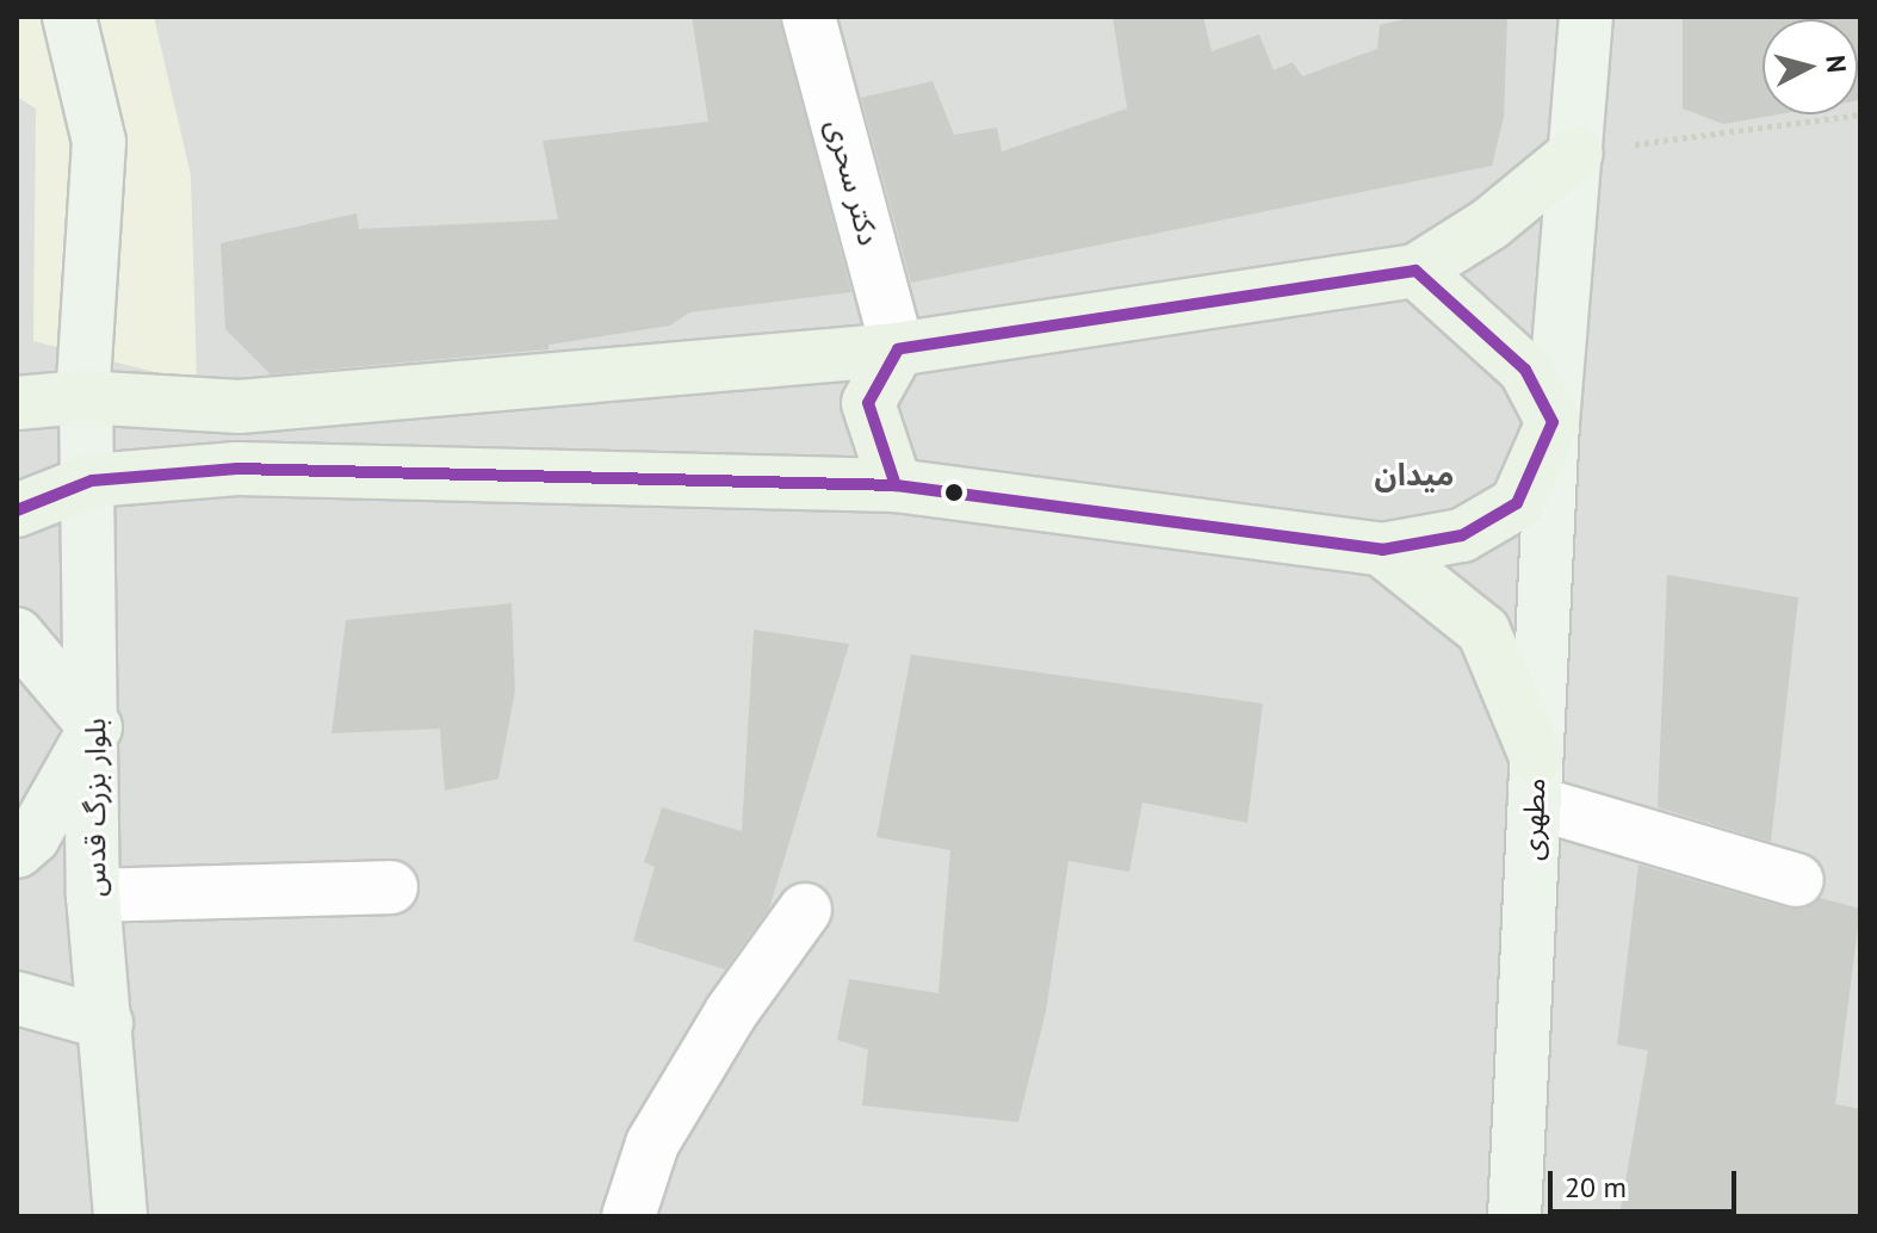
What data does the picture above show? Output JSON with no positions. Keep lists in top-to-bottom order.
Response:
{
  "streets": {
    "street": ["دکتر سحری", "بلوار بزرگ قدس", "مطهری"]
  },
  "districts": ["میدان"],
  "scale_bar": "20 m",
  "north": "right"
}
